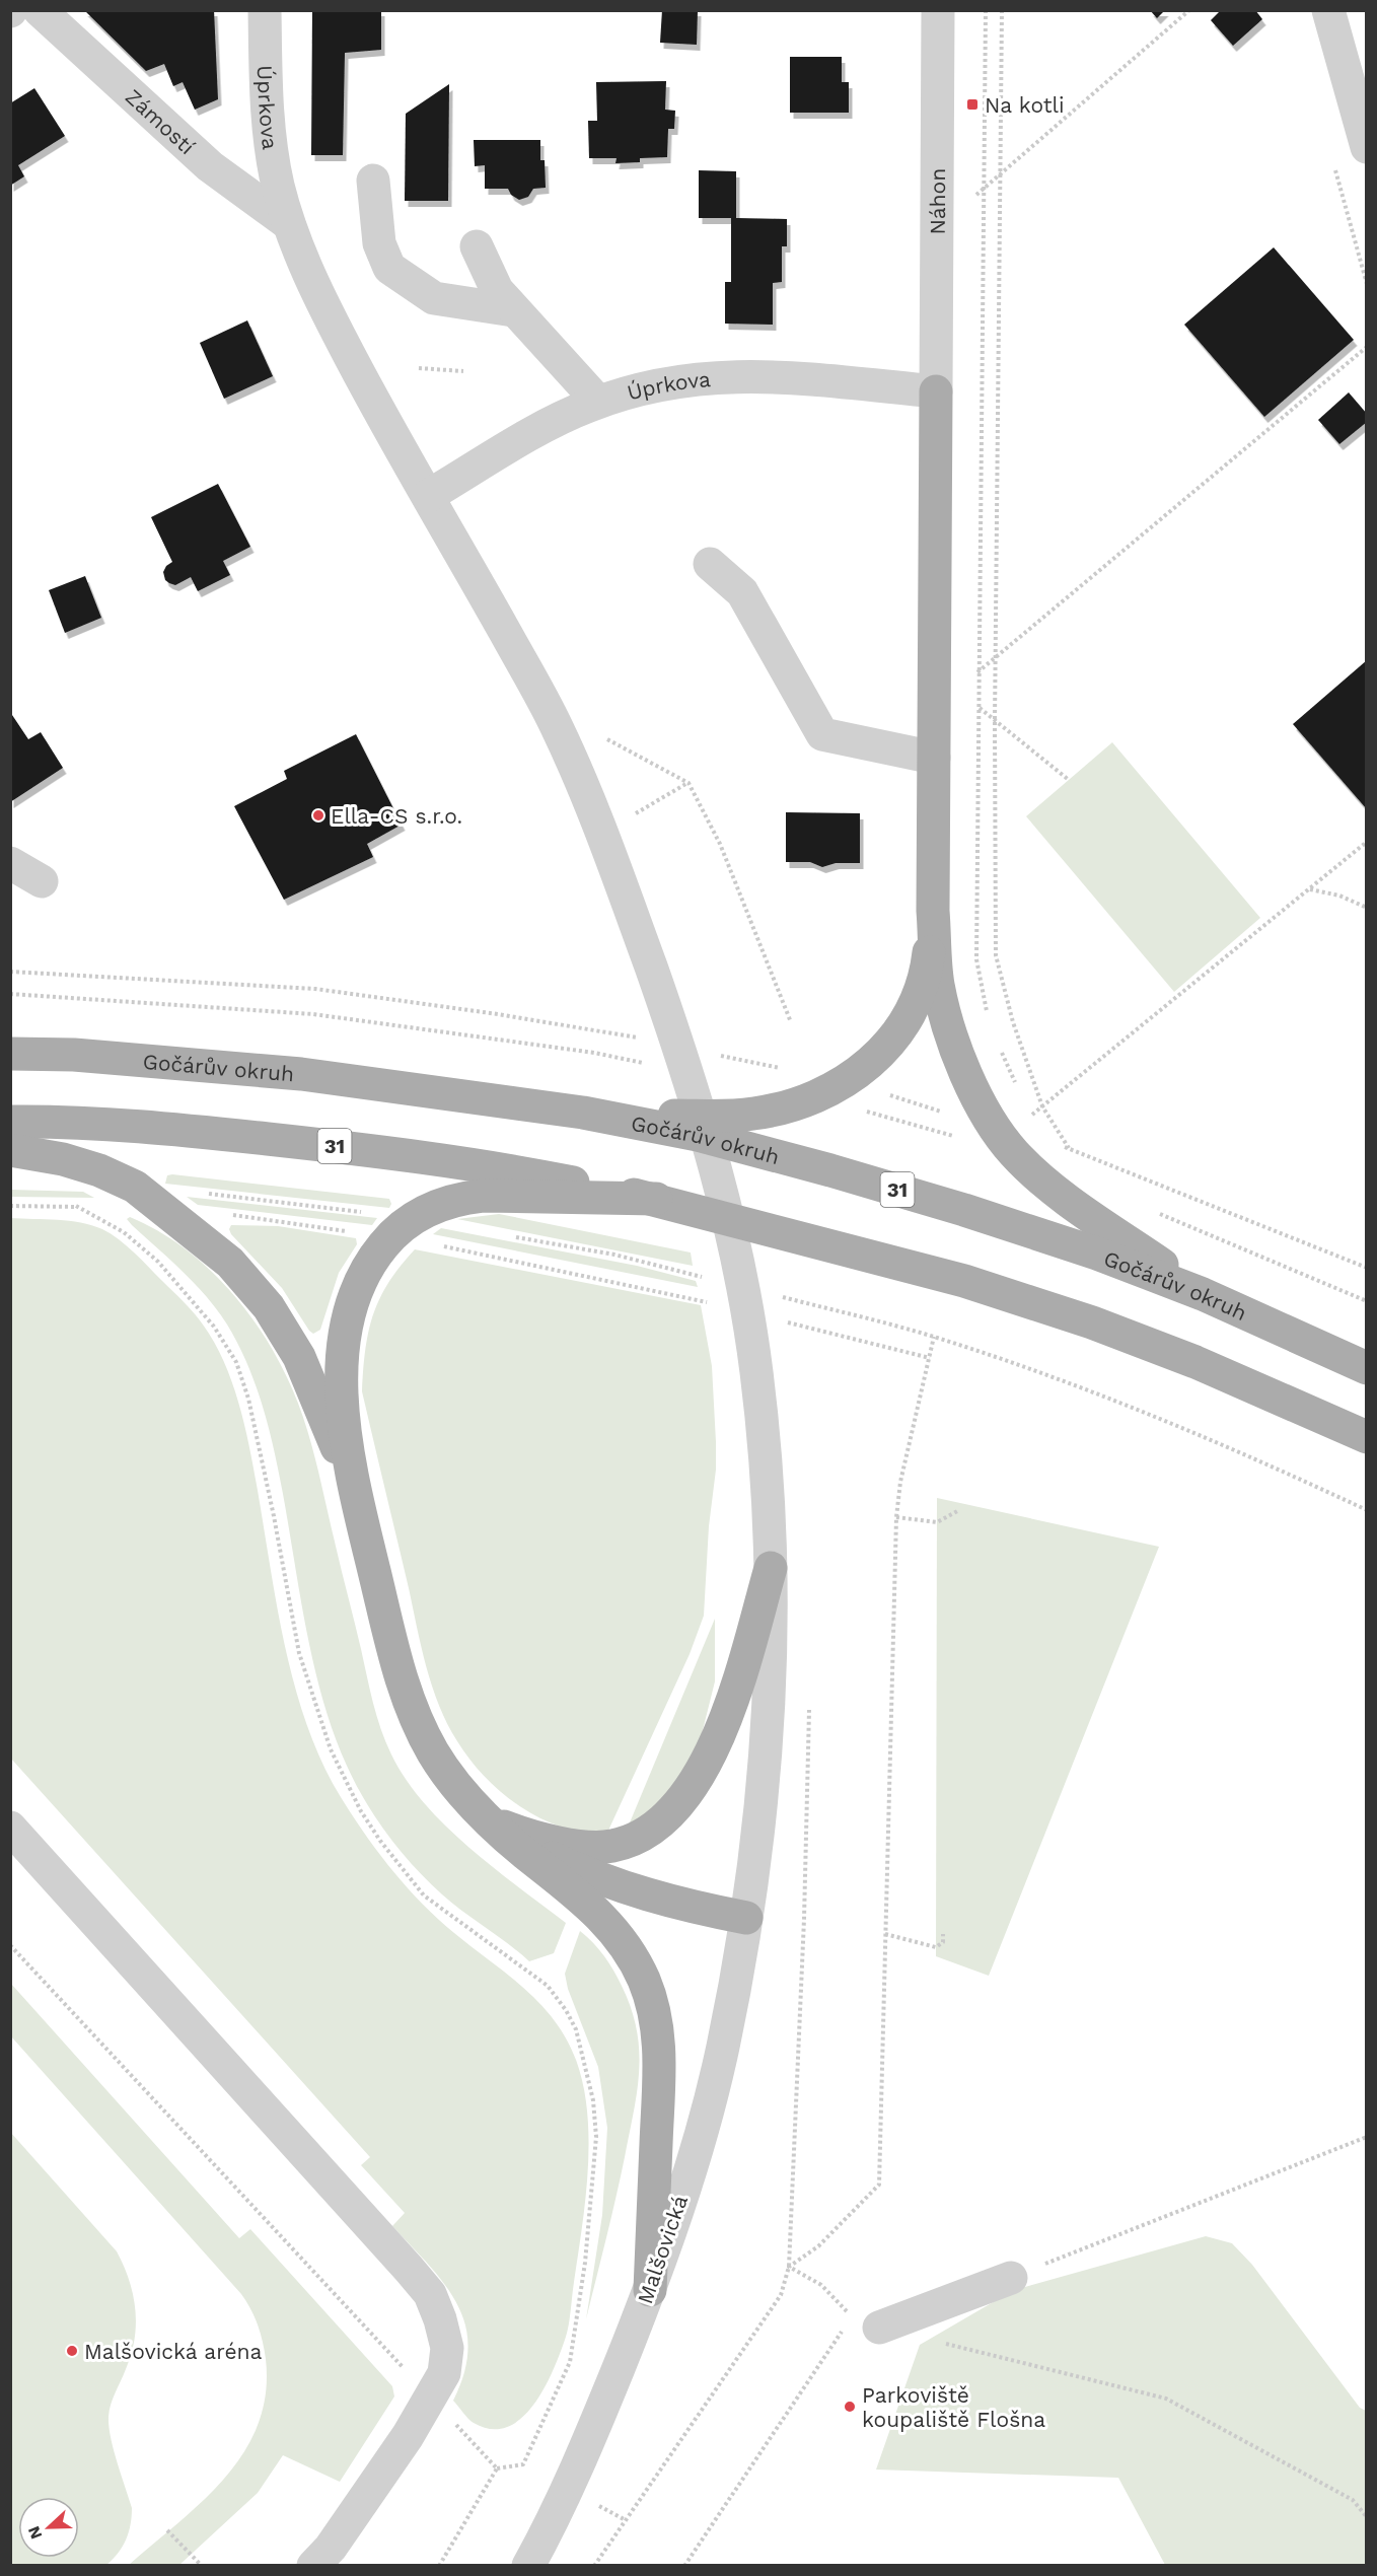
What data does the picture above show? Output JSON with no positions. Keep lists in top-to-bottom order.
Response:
{
  "streets": {
    "main road": ["Gočárův okruh", "31"],
    "street": [
      "Úprkova",
      "Zámostí",
      "Náhon",
      "Malšovická"
    ]
  },
  "crossings": [
    ["Úprkova", "Zámostí"],
    ["Úprkova", "Náhon"],
    ["Úprkova", "Malšovická"]
  ],
  "places": {
    "transit": ["Na kotli"],
    "other": ["Ella-CS s.r.o.", "Malšovická aréna", "Parkoviště koupaliště Flošna"]
  },
  "north": "left"
}
